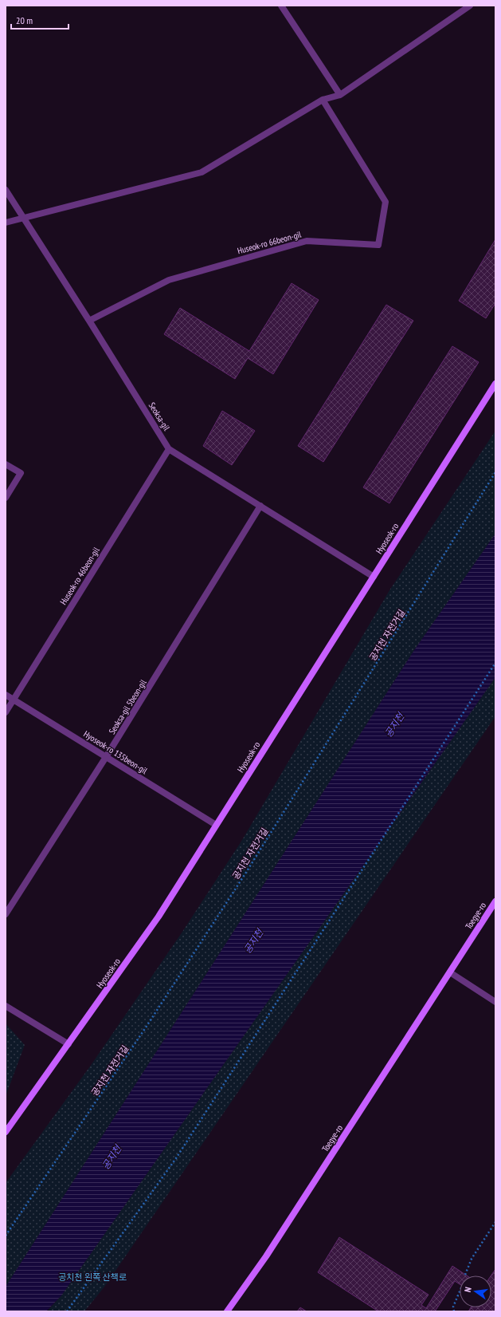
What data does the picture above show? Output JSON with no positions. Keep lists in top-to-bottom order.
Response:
{
  "streets": {
    "street": [
      "Huseok-ro 66beon-gil",
      "Seoksa-gil",
      "Hyoseok-ro",
      "Huseok-ro 46beon-gil",
      "Seoksa-gil 5beon-gil",
      "Hyoseok-ro 135beon-gil",
      "Toegye-ro"
    ],
    "path": ["공지천 자전거길"]
  },
  "crossings": [
    ["Huseok-ro 66beon-gil", "Seoksa-gil"],
    ["Seoksa-gil", "Hyoseok-ro"],
    ["Seoksa-gil", "Huseok-ro 46beon-gil"],
    ["Seoksa-gil", "Seoksa-gil 5beon-gil"],
    ["Hyoseok-ro", "Hyoseok-ro 135beon-gil"],
    ["Huseok-ro 46beon-gil", "Hyoseok-ro 135beon-gil"],
    ["Seoksa-gil 5beon-gil", "Hyoseok-ro 135beon-gil"]
  ],
  "water": ["공지천"],
  "parks": ["공치천 왼쪽 산책로"],
  "scale_bar": "20 m",
  "north": "left"
}
